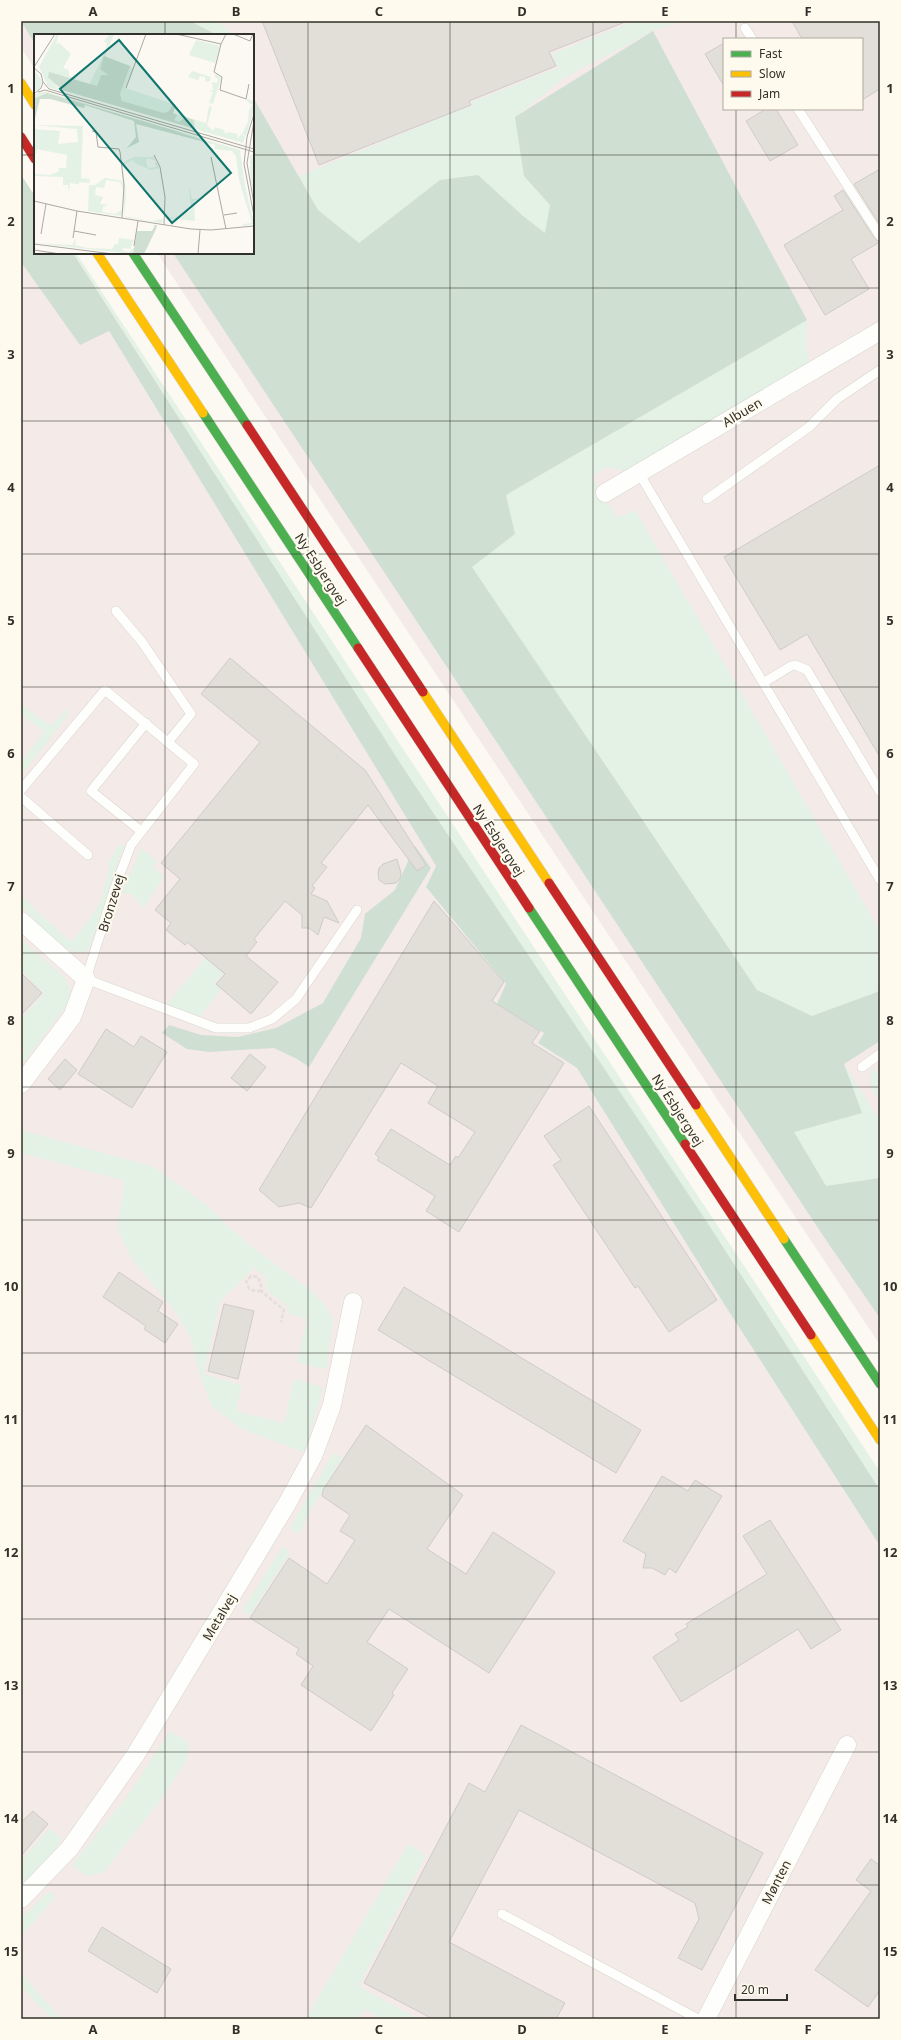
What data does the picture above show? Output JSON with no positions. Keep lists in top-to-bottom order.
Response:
{
  "streets": {
    "street": [
      "Albuen",
      "Ny Esbjergvej",
      "Bronzevej",
      "Metalvej",
      "Mønten"
    ]
  },
  "legend": ["Fast", "Slow", "Jam"],
  "scale_bar": "20 m",
  "grid": {
    "columns": [
      "A",
      "B",
      "C",
      "D",
      "E",
      "F"
    ],
    "rows": [
      "1",
      "2",
      "3",
      "4",
      "5",
      "6",
      "7",
      "8",
      "9",
      "10",
      "11",
      "12",
      "13",
      "14",
      "15"
    ]
  }
}
